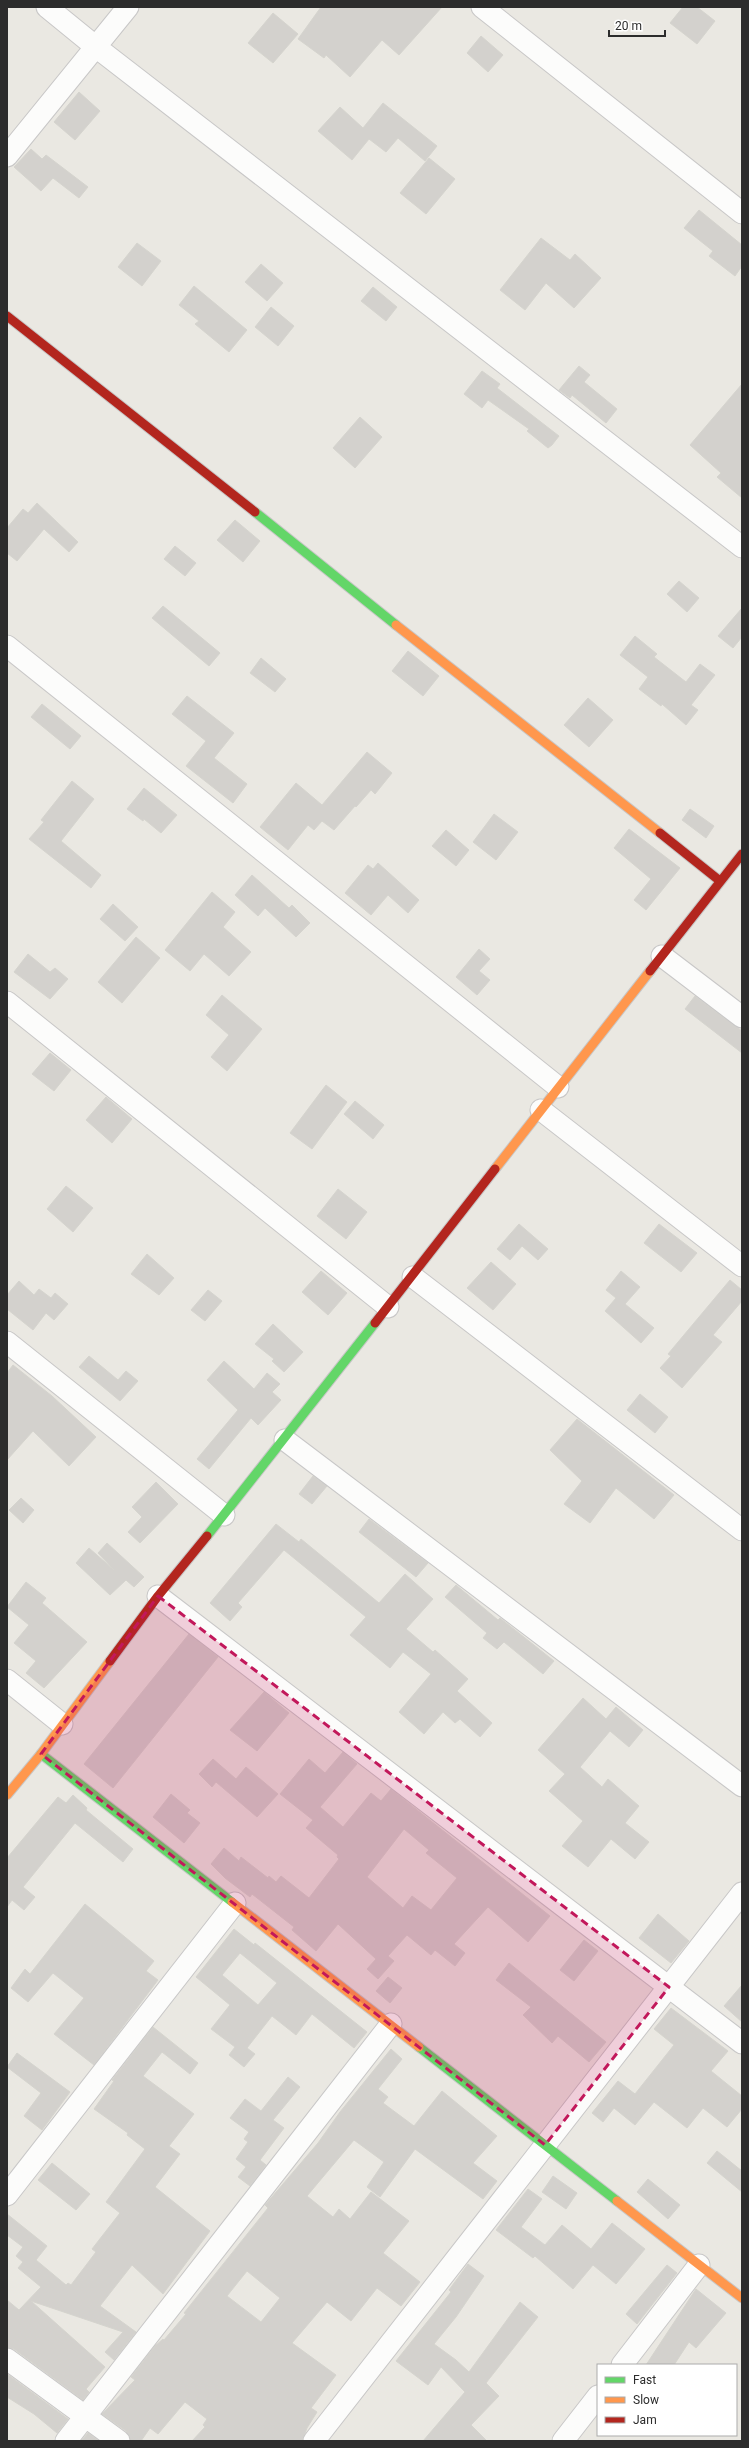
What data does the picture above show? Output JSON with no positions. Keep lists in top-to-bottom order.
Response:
{
  "legend": ["Fast", "Slow", "Jam"],
  "scale_bar": "20 m"
}
